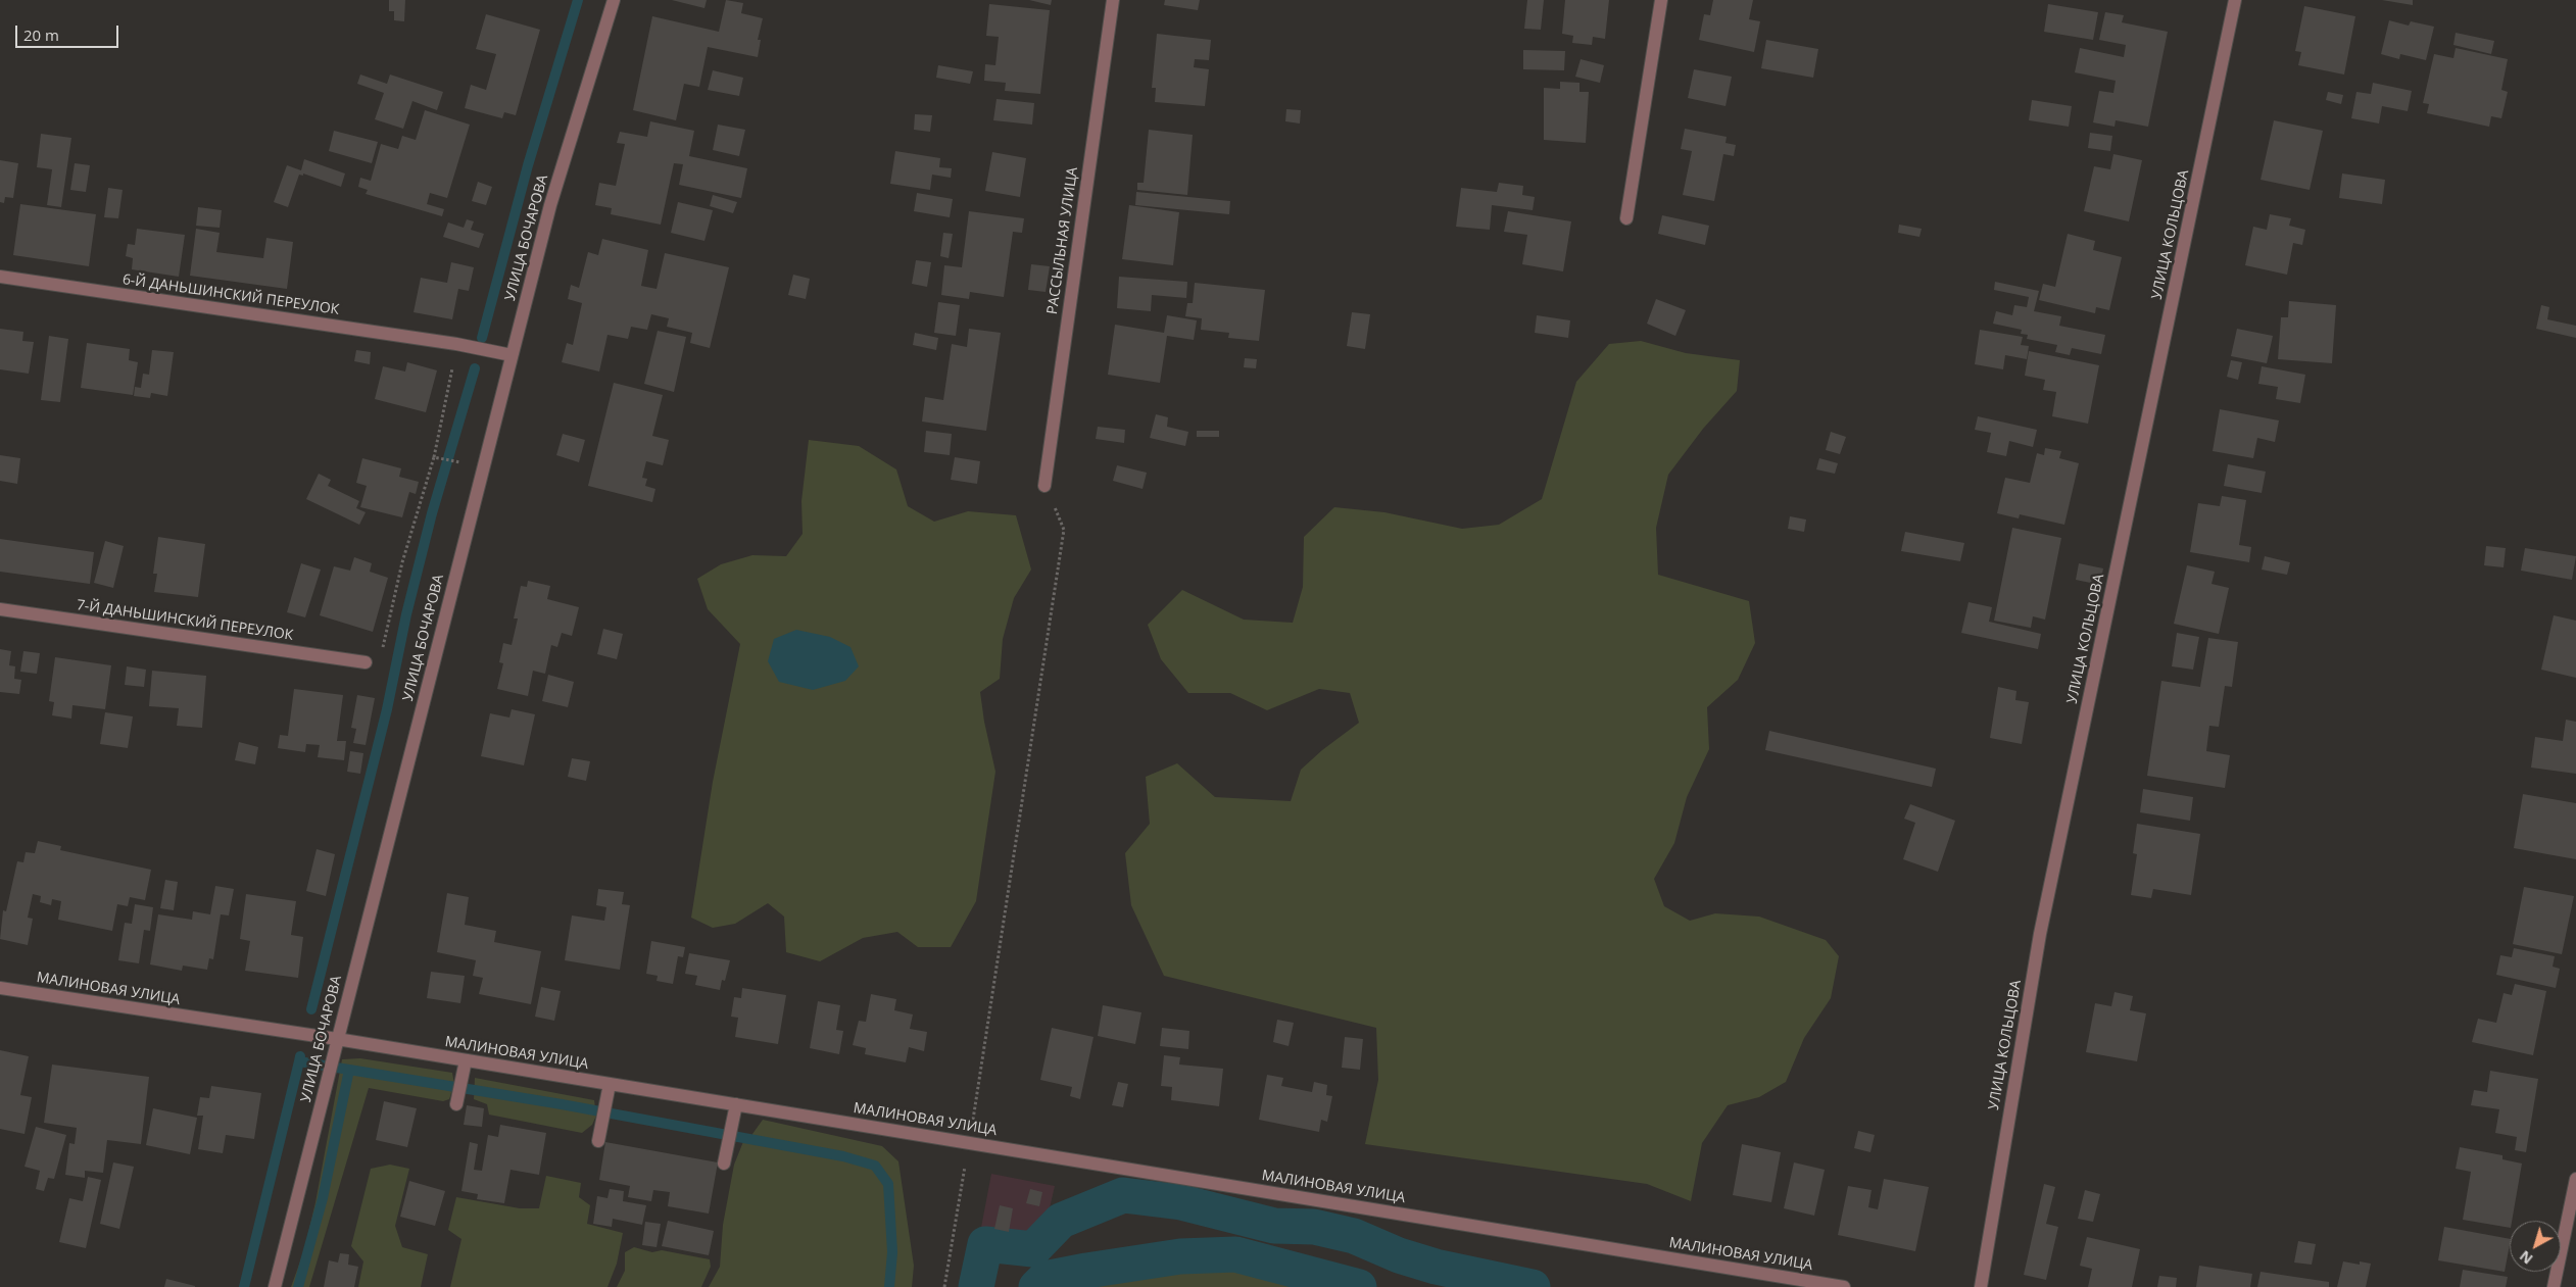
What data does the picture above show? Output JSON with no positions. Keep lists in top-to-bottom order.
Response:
{
  "streets": {
    "street": [
      "УЛИЦА КОЛЬЦОВА",
      "УЛИЦА БОЧАРОВА",
      "РАССЫЛЬНАЯ УЛИЦА",
      "6-Й ДАНЬШИНСКИЙ ПЕРЕУЛОК",
      "7-Й ДАНЬШИНСКИЙ ПЕРЕУЛОК",
      "МАЛИНОВАЯ УЛИЦА"
    ]
  },
  "crossings": [
    ["УЛИЦА БОЧАРОВА", "6-Й ДАНЬШИНСКИЙ ПЕРЕУЛОК"],
    ["УЛИЦА БОЧАРОВА", "МАЛИНОВАЯ УЛИЦА"]
  ],
  "scale_bar": "20 m",
  "north": "bottom left"
}
